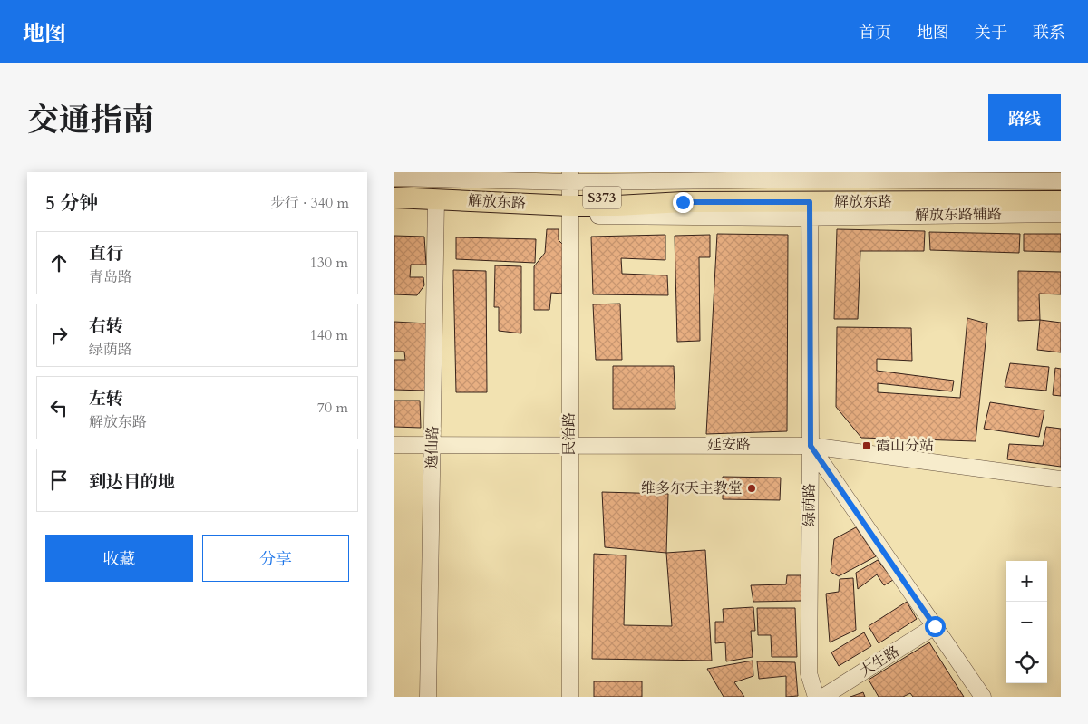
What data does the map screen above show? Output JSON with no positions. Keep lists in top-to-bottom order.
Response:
{
  "streets": {
    "main road": ["S373", "解放东路"],
    "street": [
      "解放东路辅路",
      "民治路",
      "延安路",
      "逸仙路",
      "绿荫路",
      "大生路"
    ]
  },
  "crossings": [
    ["解放东路", "民治路"],
    ["解放东路", "逸仙路"],
    ["解放东路", "绿荫路"],
    ["民治路", "延安路"],
    ["延安路", "逸仙路"],
    ["延安路", "绿荫路"]
  ],
  "places": {
    "transit": ["霞山分站"],
    "other": ["维多尔天主教堂"]
  },
  "page": {
    "header": "地图",
    "nav": [
      "首页",
      "地图",
      "关于",
      "联系"
    ],
    "title": "交通指南",
    "buttons": [
      "路线",
      ["收藏", "分享"]
    ],
    "heading": ["5 分钟", "步行 · 340 m"],
    "list": [
      ["直行", "青岛路", "130 m"],
      ["右转", "绿荫路", "140 m"],
      ["左转", "解放东路", "70 m"],
      "到达目的地"
    ],
    "map_buttons": ["+", "−"]
  }
}
